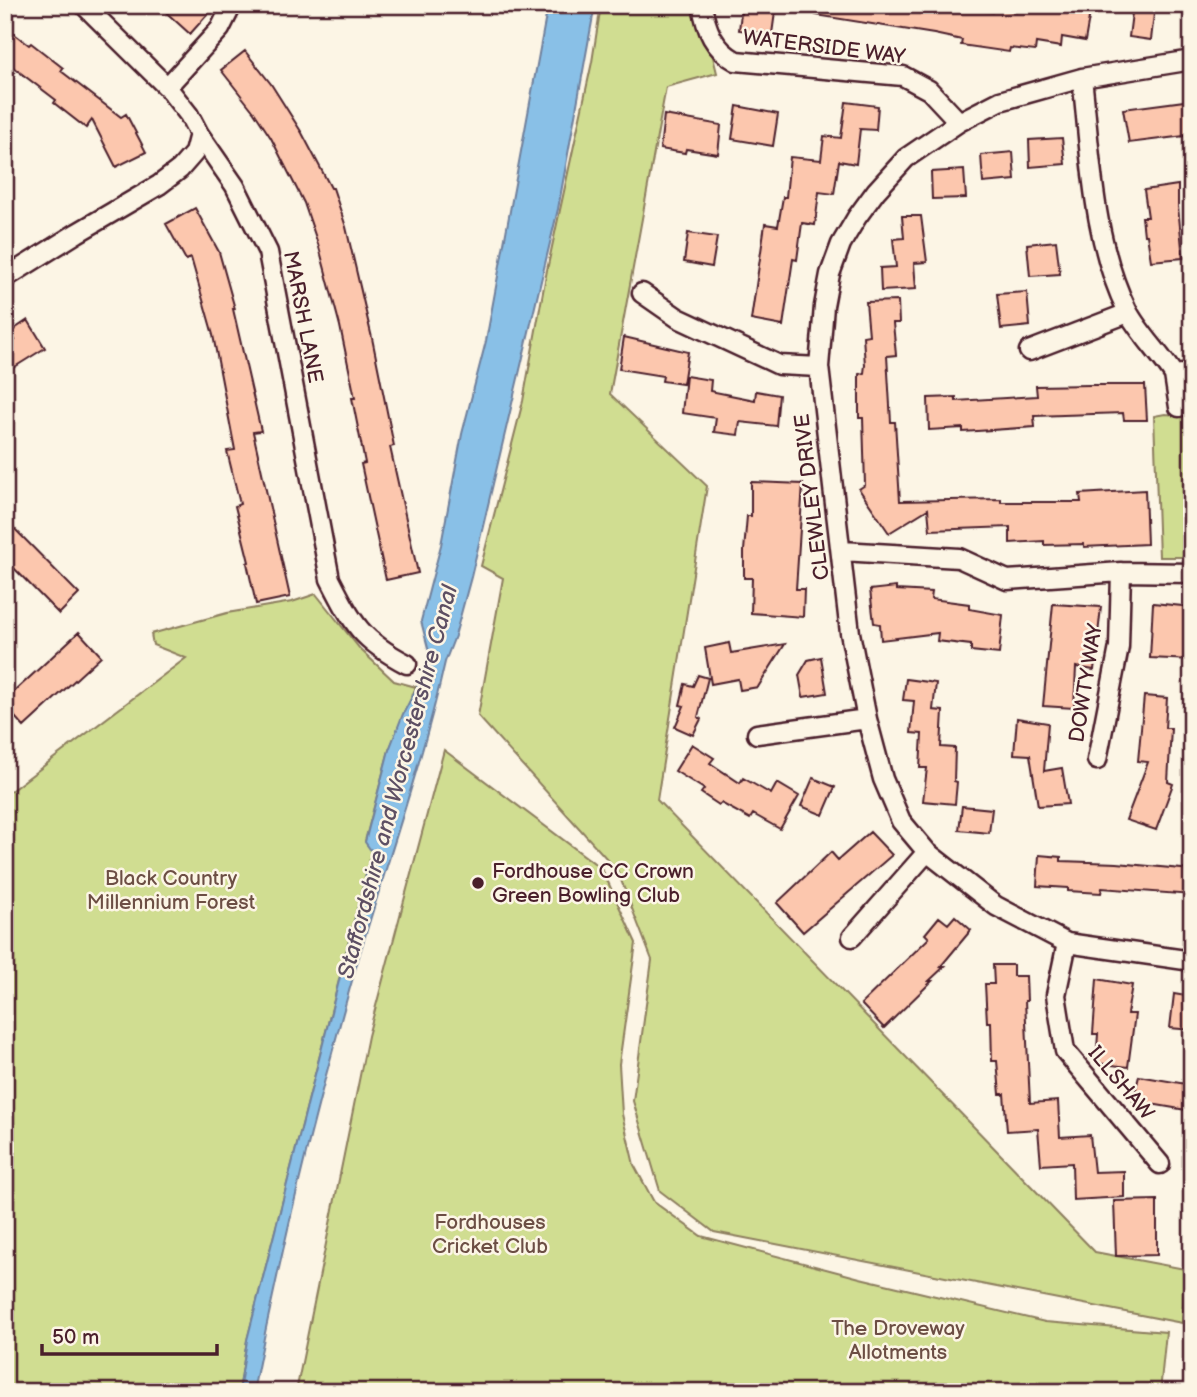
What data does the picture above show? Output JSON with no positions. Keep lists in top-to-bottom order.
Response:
{
  "streets": {
    "street": [
      "WATERSIDE WAY",
      "MARSH LANE",
      "CLEWLEY DRIVE",
      "DOWTY WAY",
      "ILLSHAW"
    ]
  },
  "crossings": [
    ["WATERSIDE WAY", "CLEWLEY DRIVE"],
    ["CLEWLEY DRIVE", "ILLSHAW"]
  ],
  "water": ["Staffordshire and Worcestershire Canal"],
  "parks": ["Black Country Millennium Forest", "Fordhouses Cricket Club", "The Droveway Allotments"],
  "places": ["Fordhouse CC Crown Green Bowling Club"],
  "scale_bar": "50 m"
}
